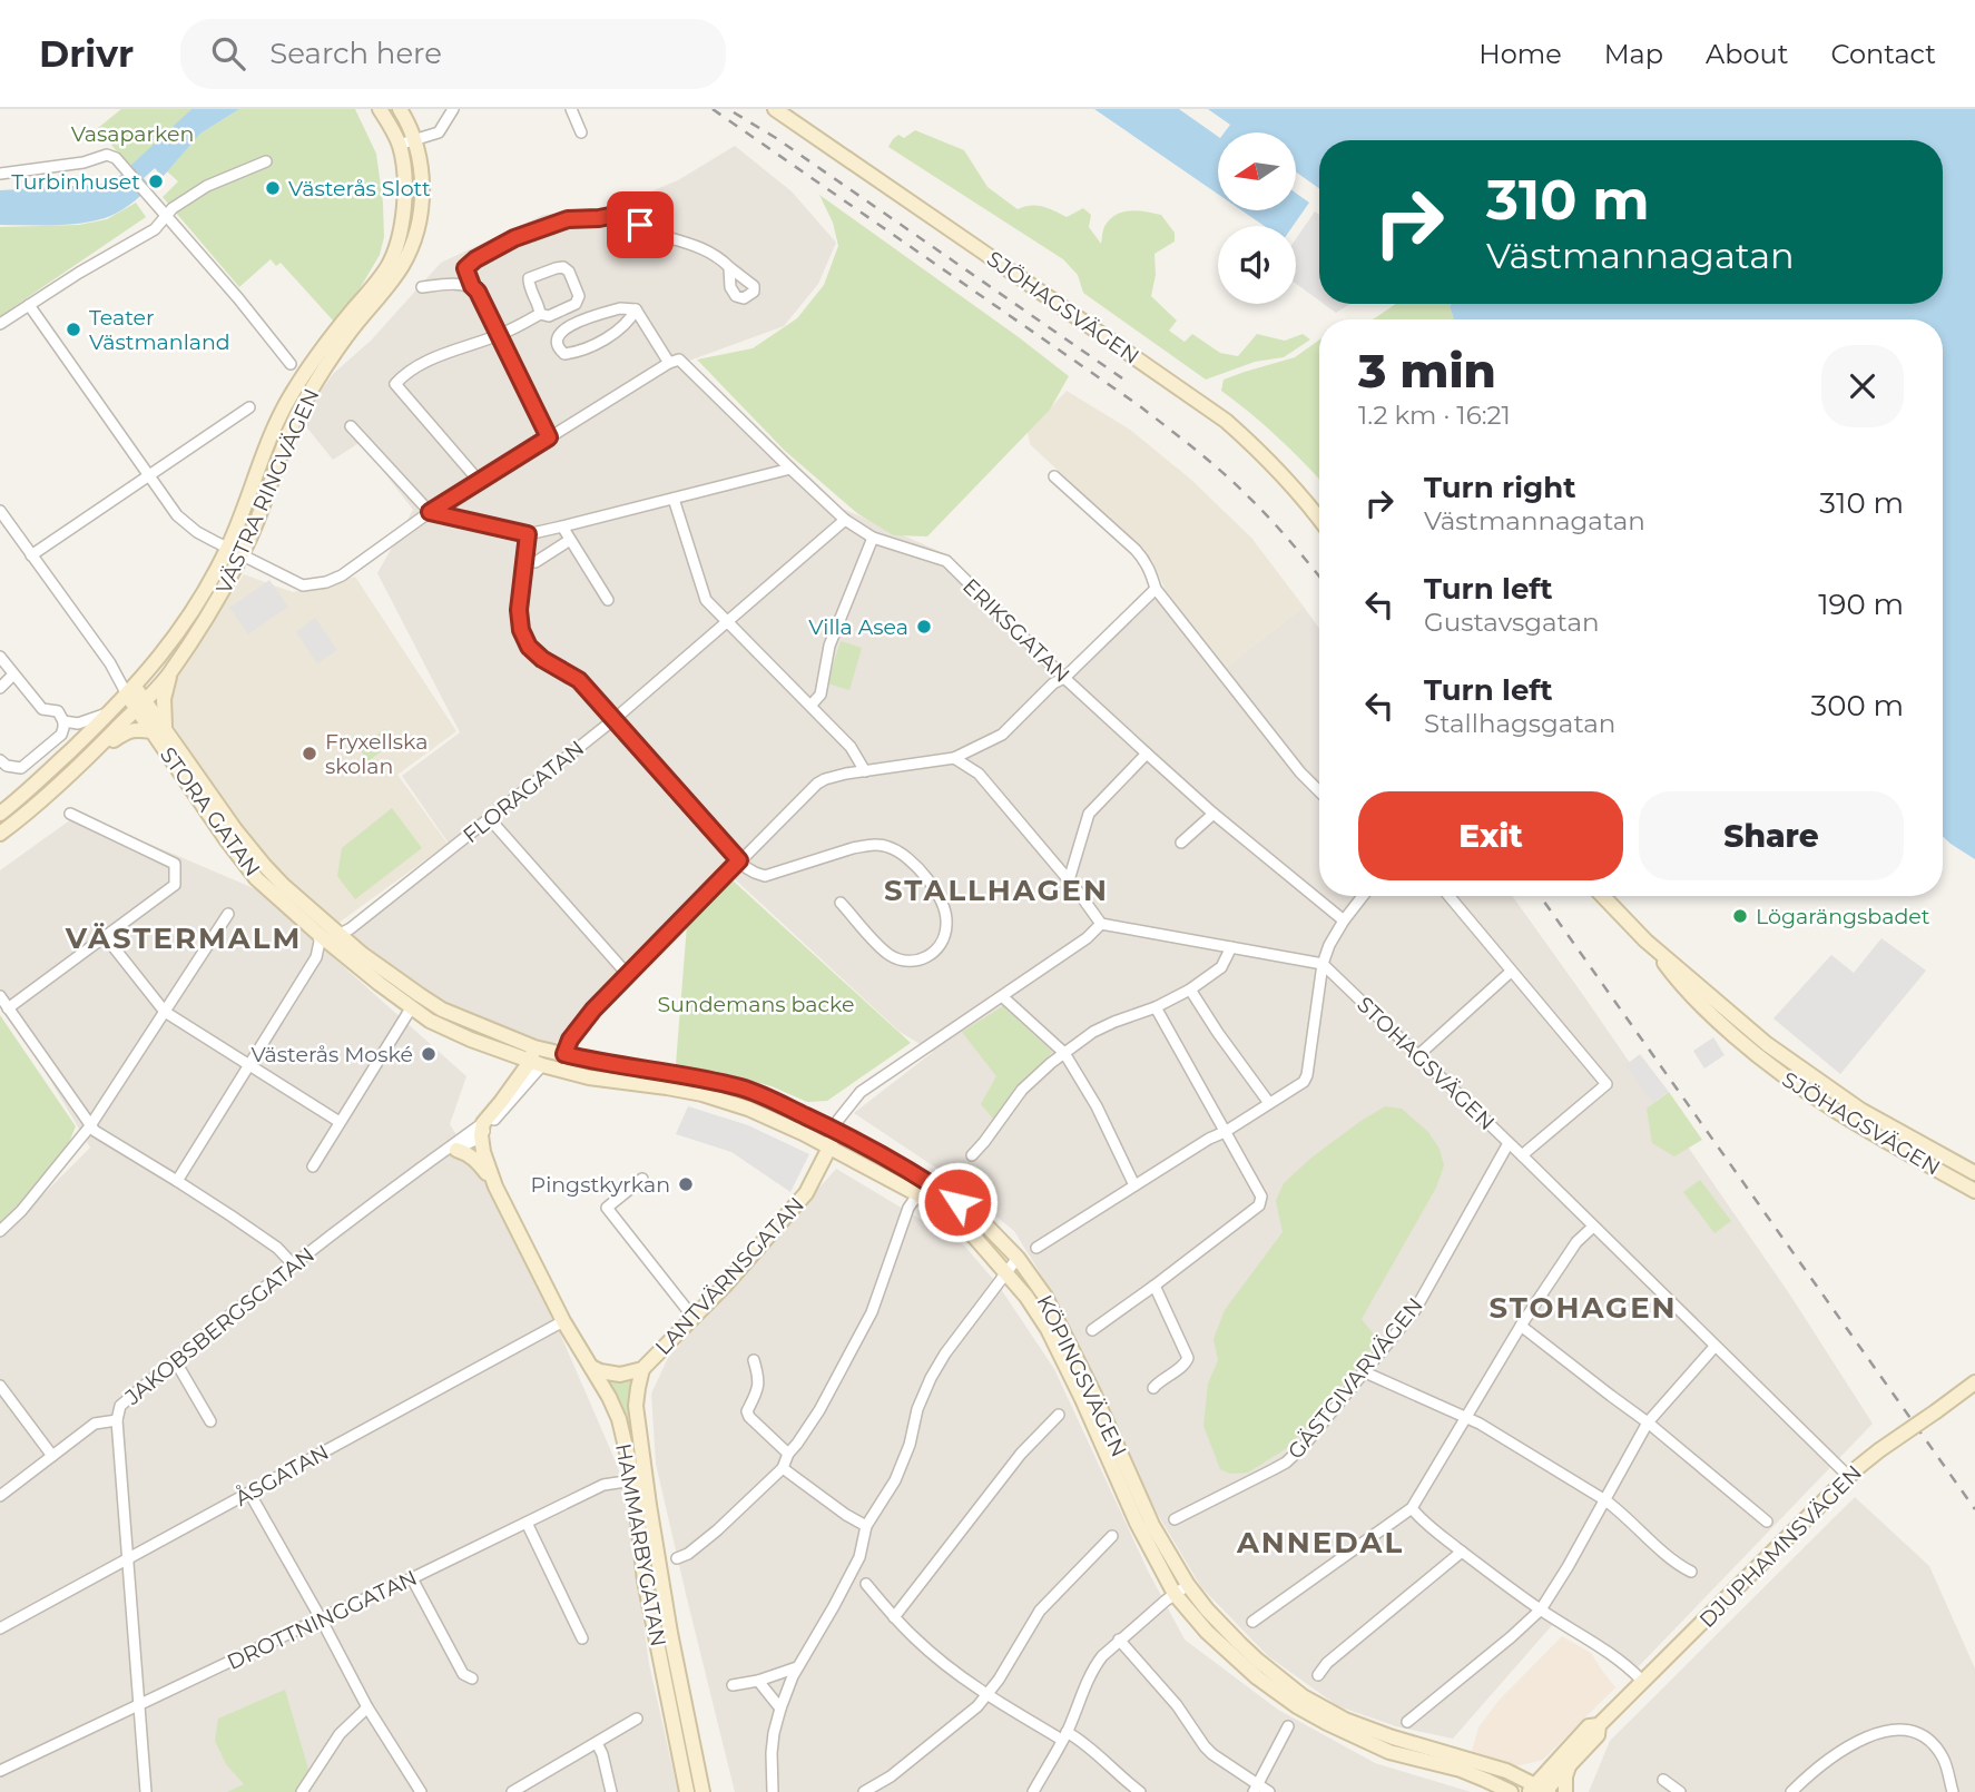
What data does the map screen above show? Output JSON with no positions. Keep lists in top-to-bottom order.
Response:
{
  "streets": {
    "main road": [
      "SJÖHAGSVÄGEN",
      "VÄSTRA RINGVÄGEN",
      "STORA GATAN",
      "LANTVÄRNSGATAN",
      "KÖPINGSVÄGEN",
      "HAMMARBYGATAN",
      "DJUPHAMNSVÄGEN"
    ],
    "street": [
      "ERIKSGATAN",
      "FLORAGATAN",
      "STOHAGSVÄGEN",
      "JAKOBSBERGSGATAN",
      "GÄSTGIVARVÄGEN",
      "ÅSGATAN",
      "DROTTNINGGATAN"
    ]
  },
  "crossings": [
    ["VÄSTRA RINGVÄGEN", "STORA GATAN"],
    ["ERIKSGATAN", "FLORAGATAN"],
    ["FLORAGATAN", "STORA GATAN"],
    ["STORA GATAN", "JAKOBSBERGSGATAN"],
    ["STORA GATAN", "KÖPINGSVÄGEN"],
    ["STOHAGSVÄGEN", "GÄSTGIVARVÄGEN"],
    ["STOHAGSVÄGEN", "DJUPHAMNSVÄGEN"],
    ["LANTVÄRNSGATAN", "KÖPINGSVÄGEN"],
    ["LANTVÄRNSGATAN", "HAMMARBYGATAN"],
    ["JAKOBSBERGSGATAN", "KÖPINGSVÄGEN"],
    ["JAKOBSBERGSGATAN", "HAMMARBYGATAN"],
    ["KÖPINGSVÄGEN", "DJUPHAMNSVÄGEN"],
    ["ÅSGATAN", "HAMMARBYGATAN"],
    ["HAMMARBYGATAN", "DROTTNINGGATAN"]
  ],
  "districts": [
    "STALLHAGEN",
    "VÄSTERMALM",
    "STOHAGEN",
    "ANNEDAL"
  ],
  "parks": ["Vasaparken", "Sundemans backe"],
  "places": [
    "Turbinhuset",
    "Västerås Slott",
    "Teater Västmanland",
    "Villa Asea",
    "Fryxellska skolan",
    "Lögarängsbadet",
    "Västerås Moské",
    "Pingstkyrkan"
  ],
  "north": "left",
  "page": {
    "header": "Drivr",
    "search": "Search here",
    "nav": [
      "Home",
      "Map",
      "About",
      "Contact"
    ],
    "turn": ["310 m", "Västmannagatan"],
    "heading": ["3 min", "1.2 km · 16:21"],
    "list": [
      {
        "name": "Turn right",
        "note": "Västmannagatan",
        "value": "310 m"
      },
      {
        "name": "Turn left",
        "note": "Gustavsgatan",
        "value": "190 m"
      },
      {
        "name": "Turn left",
        "note": "Stallhagsgatan",
        "value": "300 m"
      }
    ],
    "buttons": ["Exit", "Share"]
  }
}
